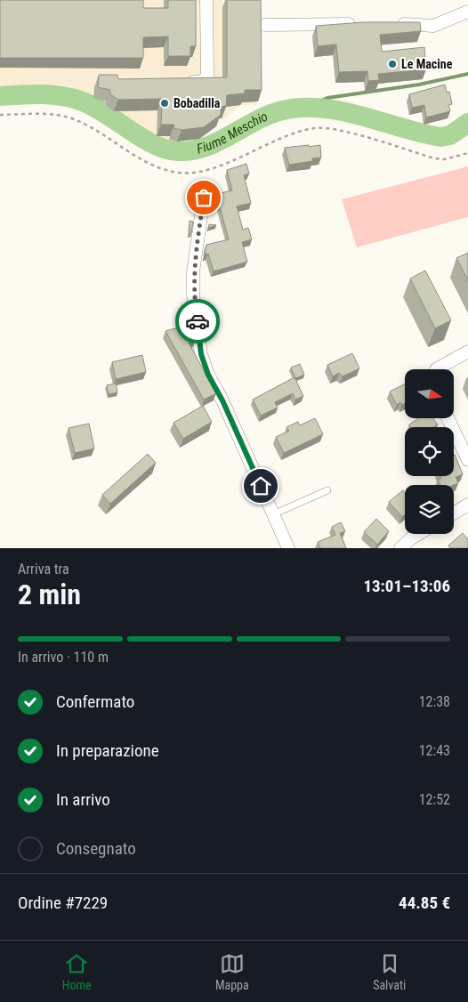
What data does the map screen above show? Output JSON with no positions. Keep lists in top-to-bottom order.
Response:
{
  "water": ["Fiume Meschio"],
  "places": ["Le Macine", "Bobadilla"],
  "north": "right",
  "page": {
    "heading": ["2 min", "Arriva tra", "13:01–13:06"],
    "panel": ["Ordine #7229", "44.85 €"],
    "bar": "In arrivo · 110 m",
    "list": [
      ["Confermato", "12:38"],
      ["In preparazione", "12:43"],
      ["In arrivo", "12:52"],
      "Consegnato"
    ],
    "tabs": ["Home", "Mappa", "Salvati"]
  }
}
